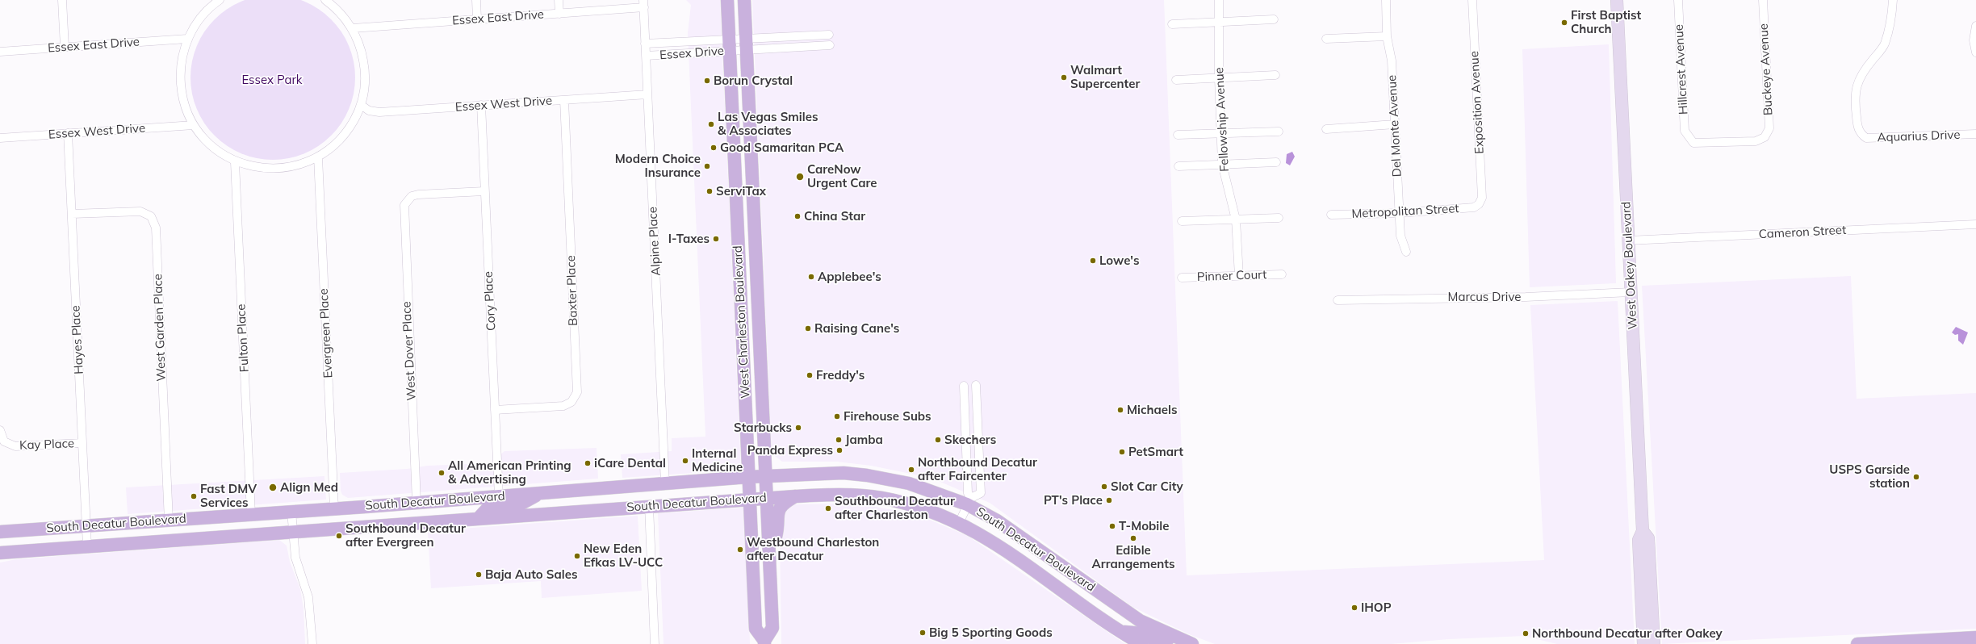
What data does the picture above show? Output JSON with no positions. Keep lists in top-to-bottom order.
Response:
{
  "streets": {
    "main road": ["West Oakey Boulevard", "West Charleston Boulevard", "South Decatur Boulevard"],
    "street": [
      "Essex East Drive",
      "Essex Drive",
      "Hillcrest Avenue",
      "Buckeye Avenue",
      "Exposition Avenue",
      "Essex West Drive",
      "Fellowship Avenue",
      "Del Monte Avenue",
      "Aquarius Drive",
      "Metropolitan Street",
      "Cameron Street",
      "Alpine Place",
      "Pinner Court",
      "Baxter Place",
      "Marcus Drive",
      "Cory Place",
      "West Garden Place",
      "Evergreen Place",
      "Fulton Place",
      "Hayes Place",
      "West Dover Place",
      "Kay Place"
    ]
  },
  "crossings": [
    ["Essex East Drive", "Alpine Place"],
    ["Essex Drive", "Alpine Place"],
    ["Essex Drive", "West Charleston Boulevard"],
    ["Hillcrest Avenue", "Buckeye Avenue"],
    ["Exposition Avenue", "Metropolitan Street"],
    ["Essex West Drive", "Alpine Place"],
    ["Essex West Drive", "Baxter Place"],
    ["Essex West Drive", "Cory Place"],
    ["Essex West Drive", "Hayes Place"],
    ["Fellowship Avenue", "Pinner Court"],
    ["Del Monte Avenue", "Metropolitan Street"],
    ["Cameron Street", "West Oakey Boulevard"],
    ["Alpine Place", "South Decatur Boulevard"],
    ["West Oakey Boulevard", "Marcus Drive"],
    ["Baxter Place", "Cory Place"],
    ["Cory Place", "West Dover Place"],
    ["Cory Place", "South Decatur Boulevard"],
    ["West Charleston Boulevard", "South Decatur Boulevard"],
    ["West Garden Place", "Hayes Place"],
    ["West Garden Place", "South Decatur Boulevard"],
    ["Evergreen Place", "South Decatur Boulevard"],
    ["Fulton Place", "South Decatur Boulevard"],
    ["Hayes Place", "Kay Place"],
    ["Hayes Place", "South Decatur Boulevard"],
    ["West Dover Place", "South Decatur Boulevard"]
  ],
  "parks": ["Essex Park"],
  "places": [
    "First Baptist Church",
    "Walmart Supercenter",
    "Borun Crystal",
    "Las Vegas Smiles & Associates",
    "Good Samaritan PCA",
    "Modern Choice Insurance",
    "CareNow Urgent Care",
    "ServiTax",
    "China Star",
    "I-Taxes",
    "Lowe's",
    "Applebee's",
    "Raising Cane's",
    "Freddy's",
    "Michaels",
    "Firehouse Subs",
    "Starbucks",
    "Jamba",
    "Skechers",
    "Panda Express",
    "PetSmart",
    "Internal Medicine",
    "iCare Dental",
    "Northbound Decatur after Faircenter",
    "All American Printing & Advertising",
    "USPS Garside station",
    "Slot Car City",
    "Align Med",
    "Fast DMV Services",
    "PT's Place",
    "Southbound Decatur after Charleston",
    "T-Mobile",
    "Southbound Decatur after Evergreen",
    "Edible Arrangements",
    "Westbound Charleston after Decatur",
    "New Eden Efkas LV-UCC",
    "Baja Auto Sales",
    "IHOP",
    "Big 5 Sporting Goods",
    "Northbound Decatur after Oakey"
  ]
}
